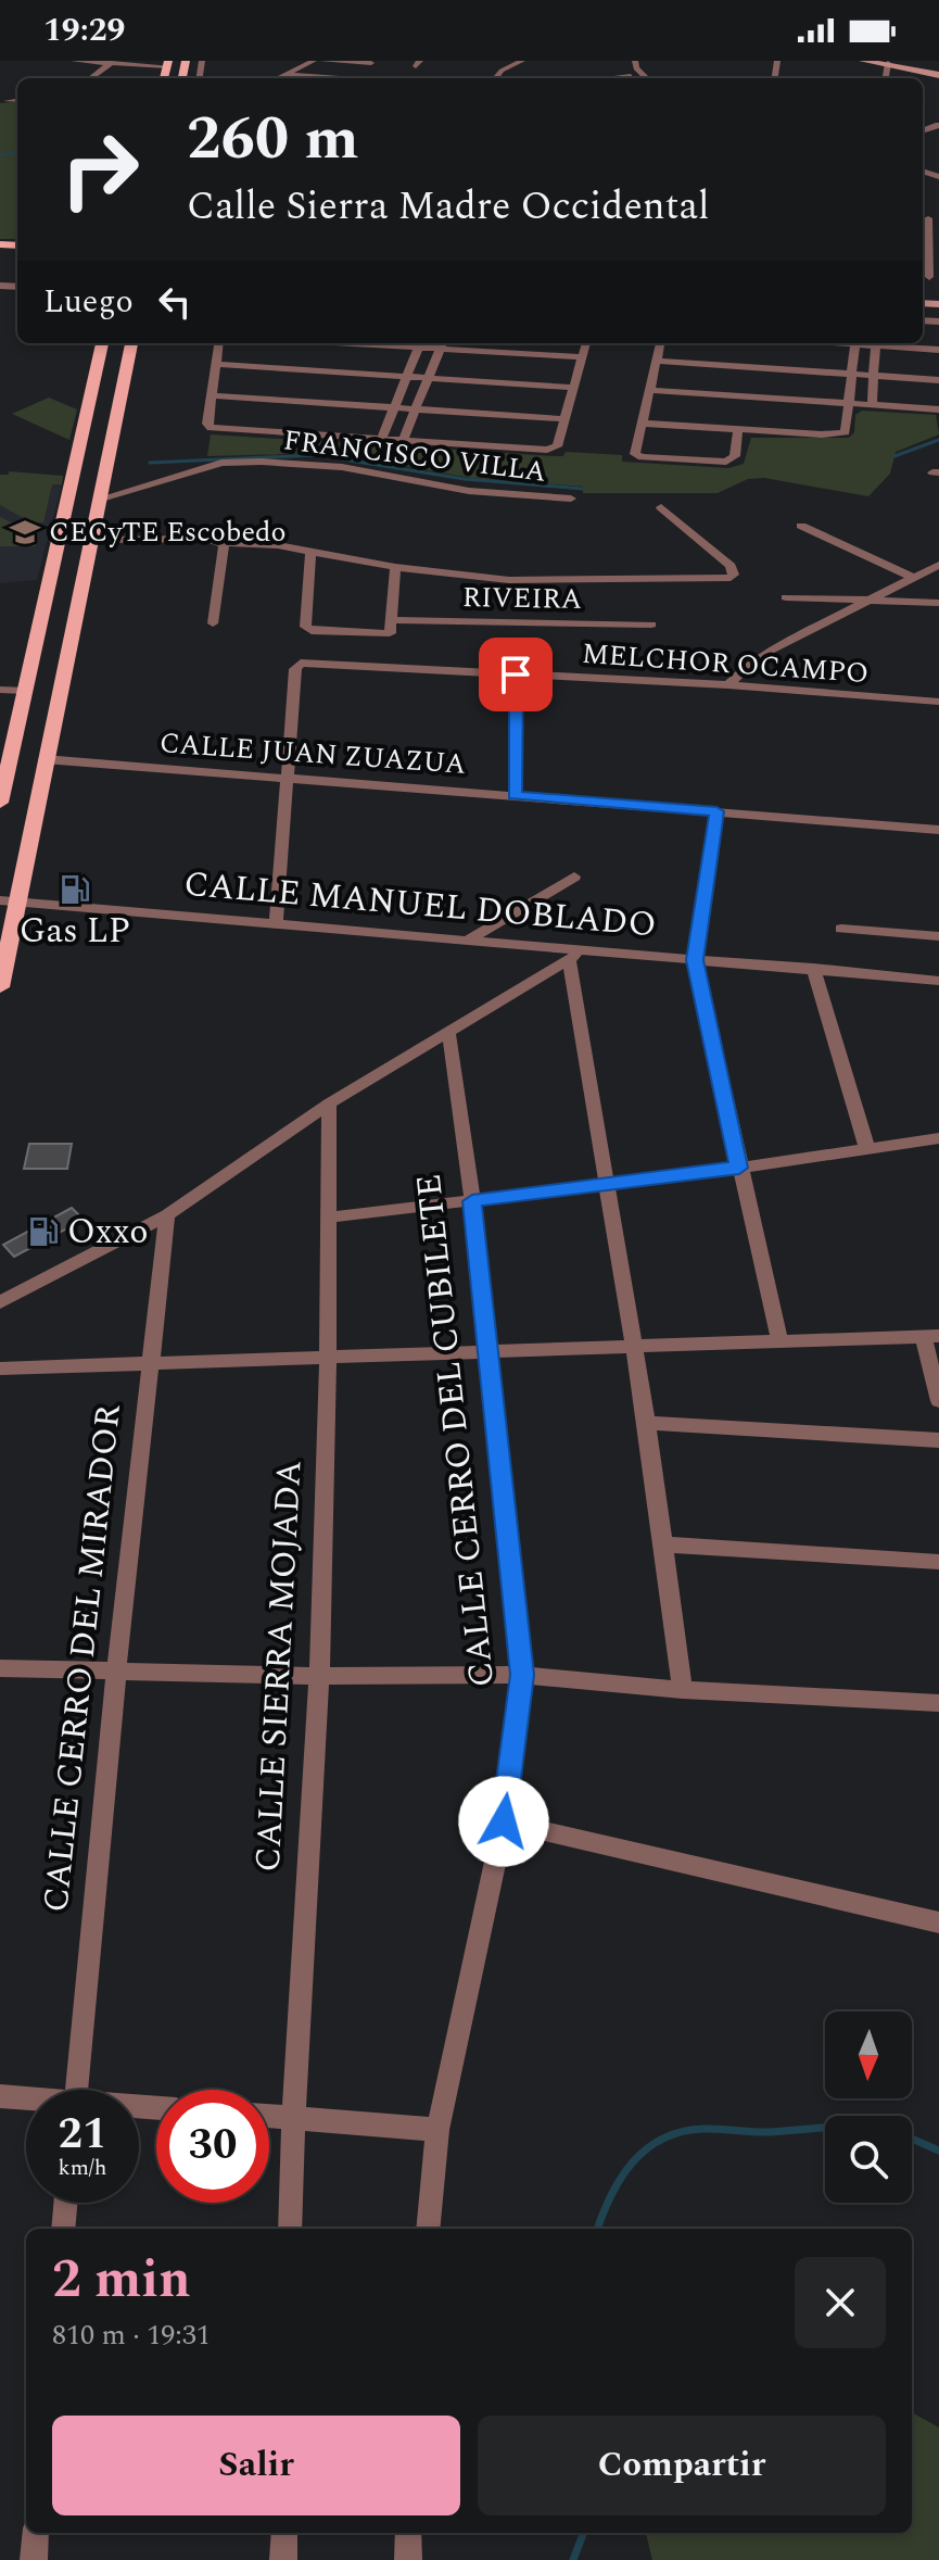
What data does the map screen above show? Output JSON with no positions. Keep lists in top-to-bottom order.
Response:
{
  "streets": {
    "street": [
      "FRANCISCO VILLA",
      "RIVEIRA",
      "MELCHOR OCAMPO",
      "CALLE JUAN ZUAZUA",
      "CALLE MANUEL DOBLADO",
      "CALLE CERRO DEL CUBILETE",
      "CALLE CERRO DEL MIRADOR",
      "CALLE SIERRA MOJADA"
    ]
  },
  "crossings": [
    ["MELCHOR OCAMPO", "CALLE JUAN ZUAZUA"]
  ],
  "places": {
    "school or university": ["CECyTE Escobedo"],
    "fuel station": ["Gas LP", "Oxxo"]
  },
  "north": "bottom",
  "page": {
    "status": "19:29",
    "turn": ["260 m", "Calle Sierra Madre Occidental"],
    "then": "Luego",
    "speed": "21 km/h",
    "limit": "30",
    "heading": ["2 min", "810 m · 19:31"],
    "buttons": ["Salir", "Compartir"]
  }
}
